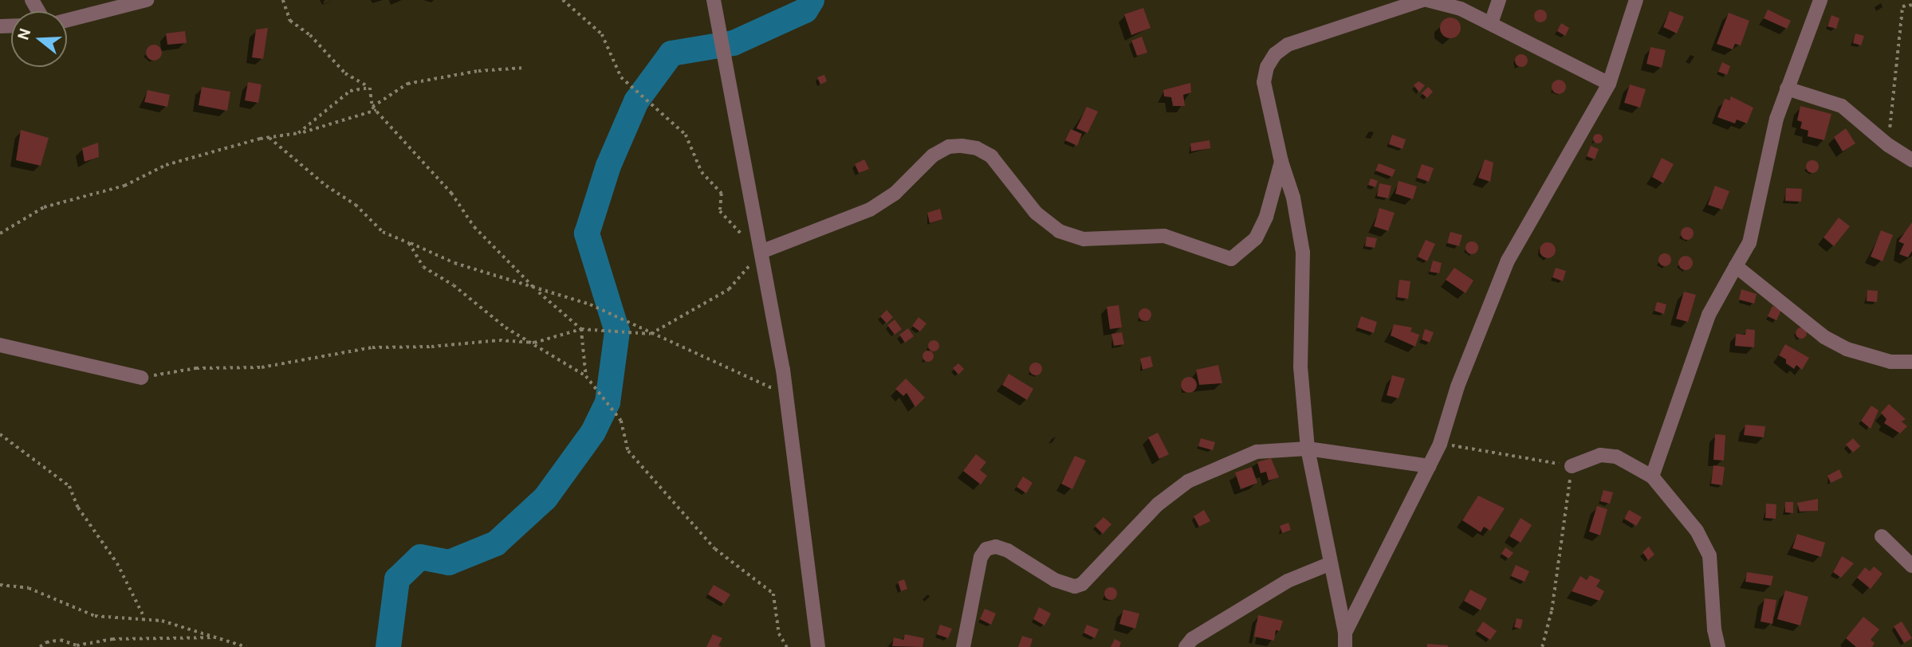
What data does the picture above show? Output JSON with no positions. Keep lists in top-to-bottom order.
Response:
{
  "north": "left"
}
